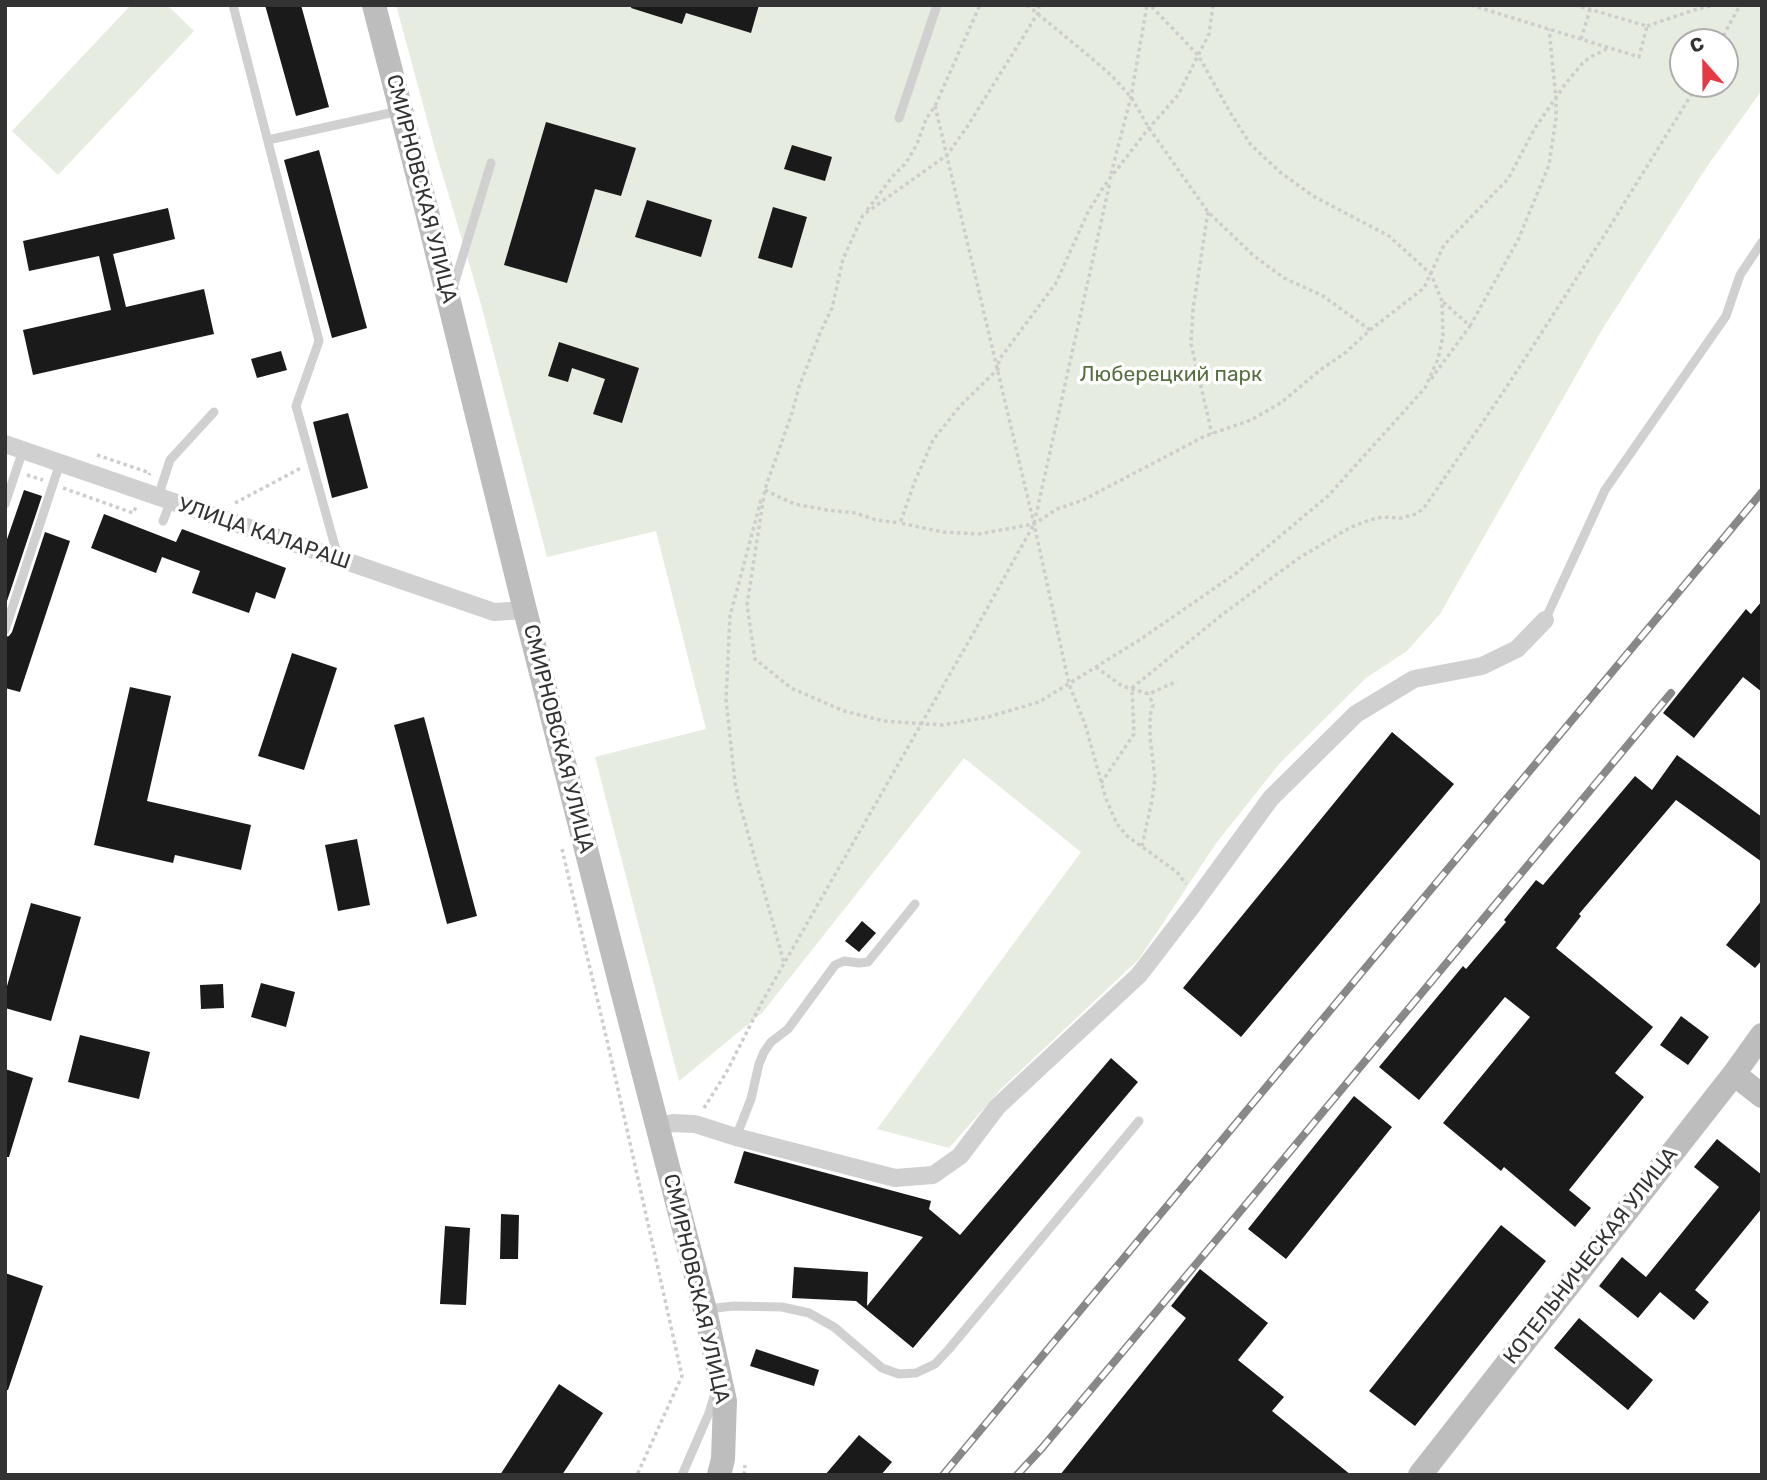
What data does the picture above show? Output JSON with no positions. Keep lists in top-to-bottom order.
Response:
{
  "streets": {
    "main road": ["СМИРНОВСКАЯ УЛИЦА", "КОТЕЛЬНИЧЕСКАЯ УЛИЦА"],
    "street": ["УЛИЦА КАЛАРАШ"]
  },
  "crossings": [
    ["СМИРНОВСКАЯ УЛИЦА", "УЛИЦА КАЛАРАШ"]
  ],
  "parks": ["Люберецкий парк"],
  "north": "top"
}
